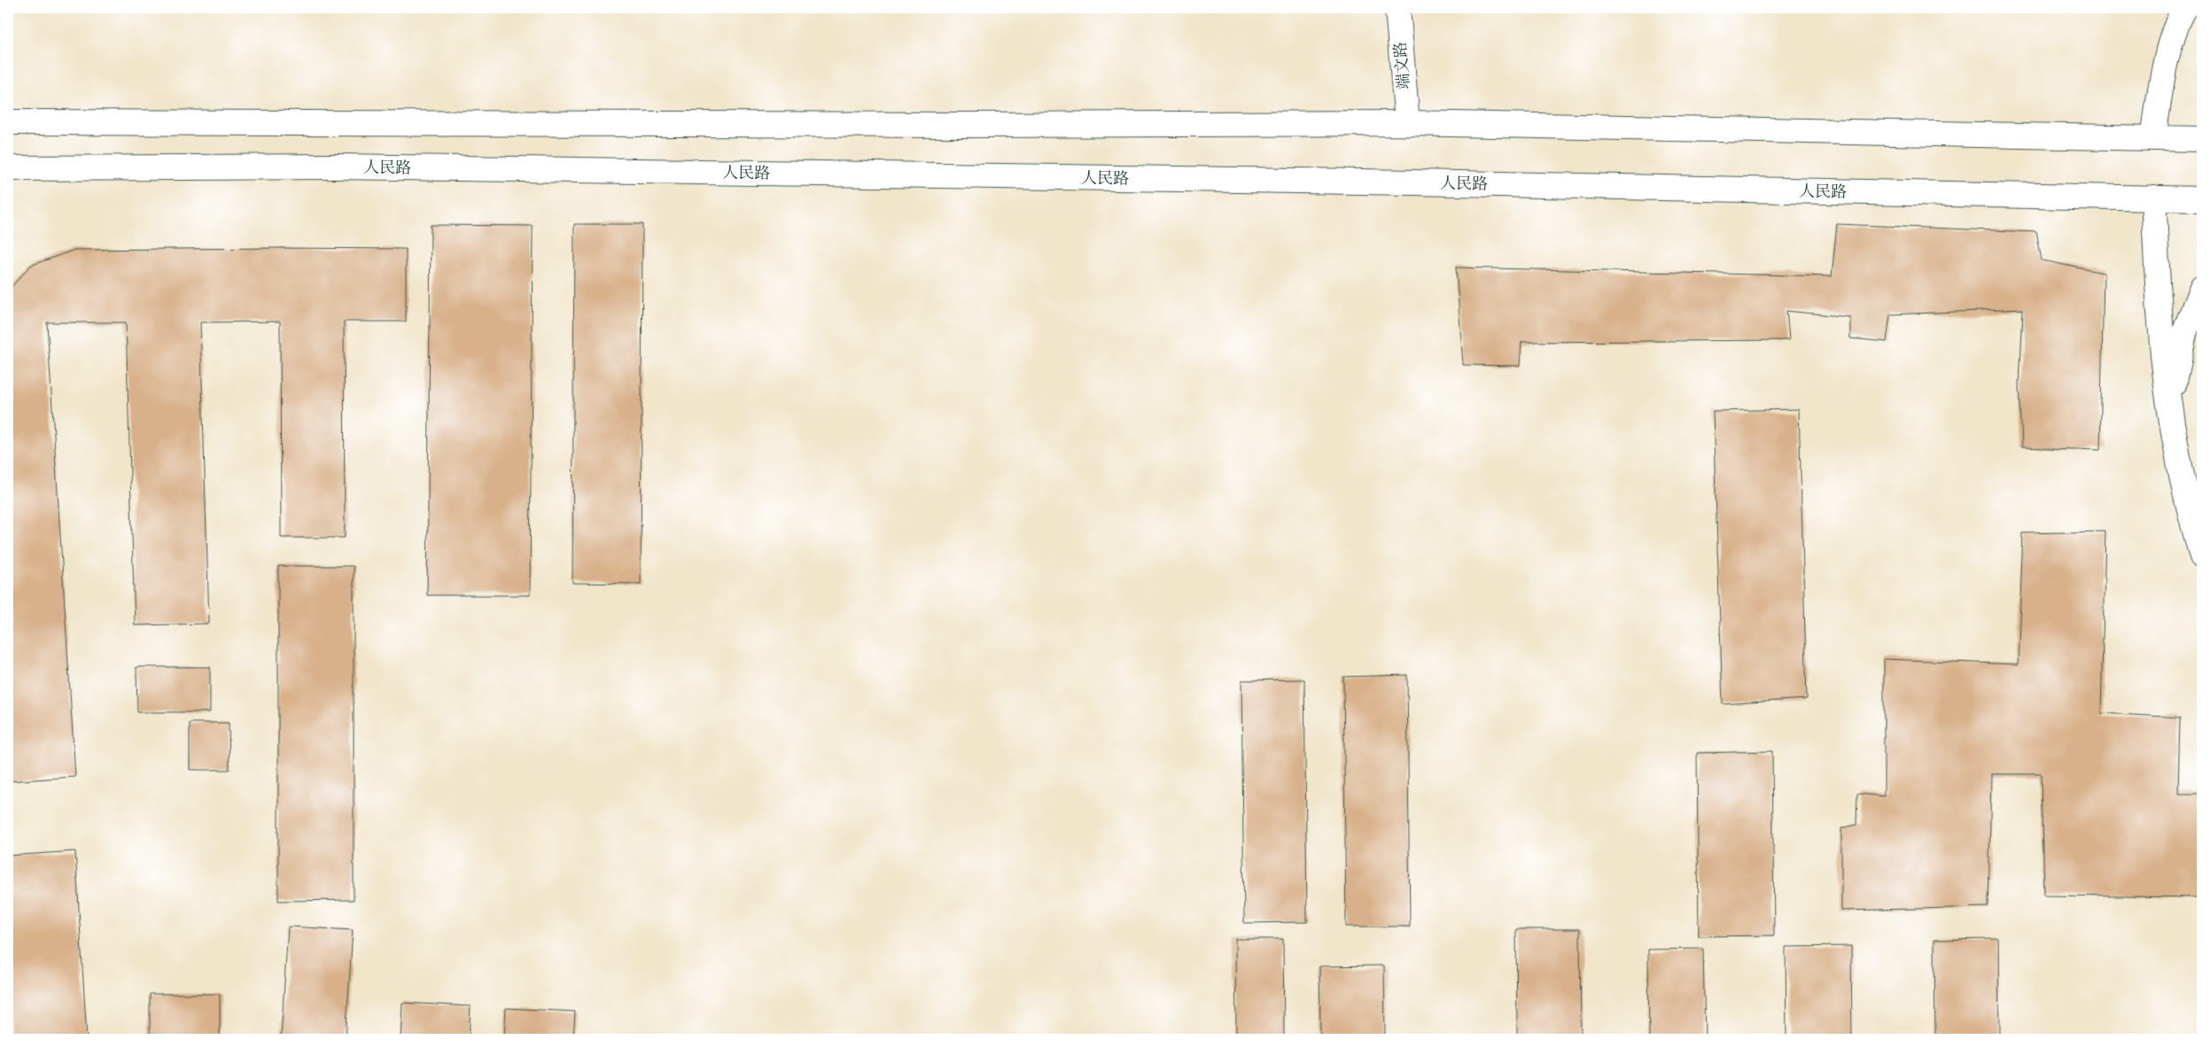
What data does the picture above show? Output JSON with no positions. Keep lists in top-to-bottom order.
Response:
{
  "streets": {
    "main road": ["端文路", "人民路"]
  }
}
